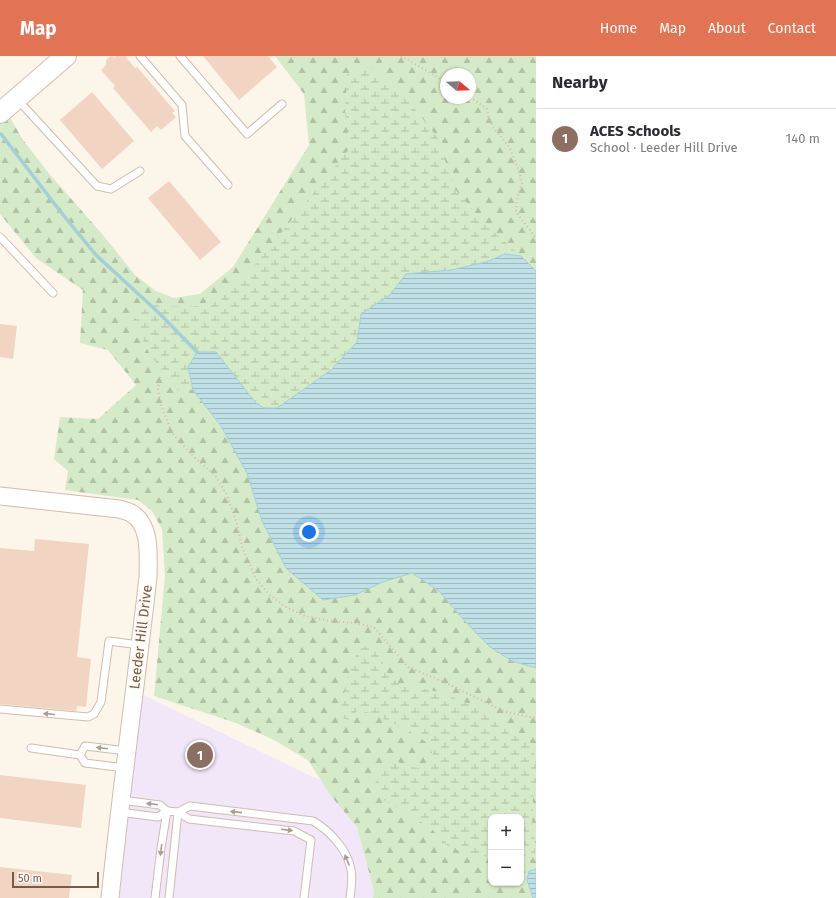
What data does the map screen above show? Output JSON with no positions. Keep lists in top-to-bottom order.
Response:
{
  "streets": {
    "street": ["Leeder Hill Drive"]
  },
  "scale_bar": "50 m",
  "north": "right",
  "page": {
    "header": "Map",
    "nav": [
      "Home",
      "Map",
      "About",
      "Contact"
    ],
    "heading": "Nearby",
    "list": [
      {
        "mark": "1",
        "name": "ACES Schools",
        "note": "School · Leeder Hill Drive",
        "value": "140 m"
      }
    ],
    "pins": "1",
    "map_buttons": ["+", "−"],
    "scale": "50 m"
  }
}
